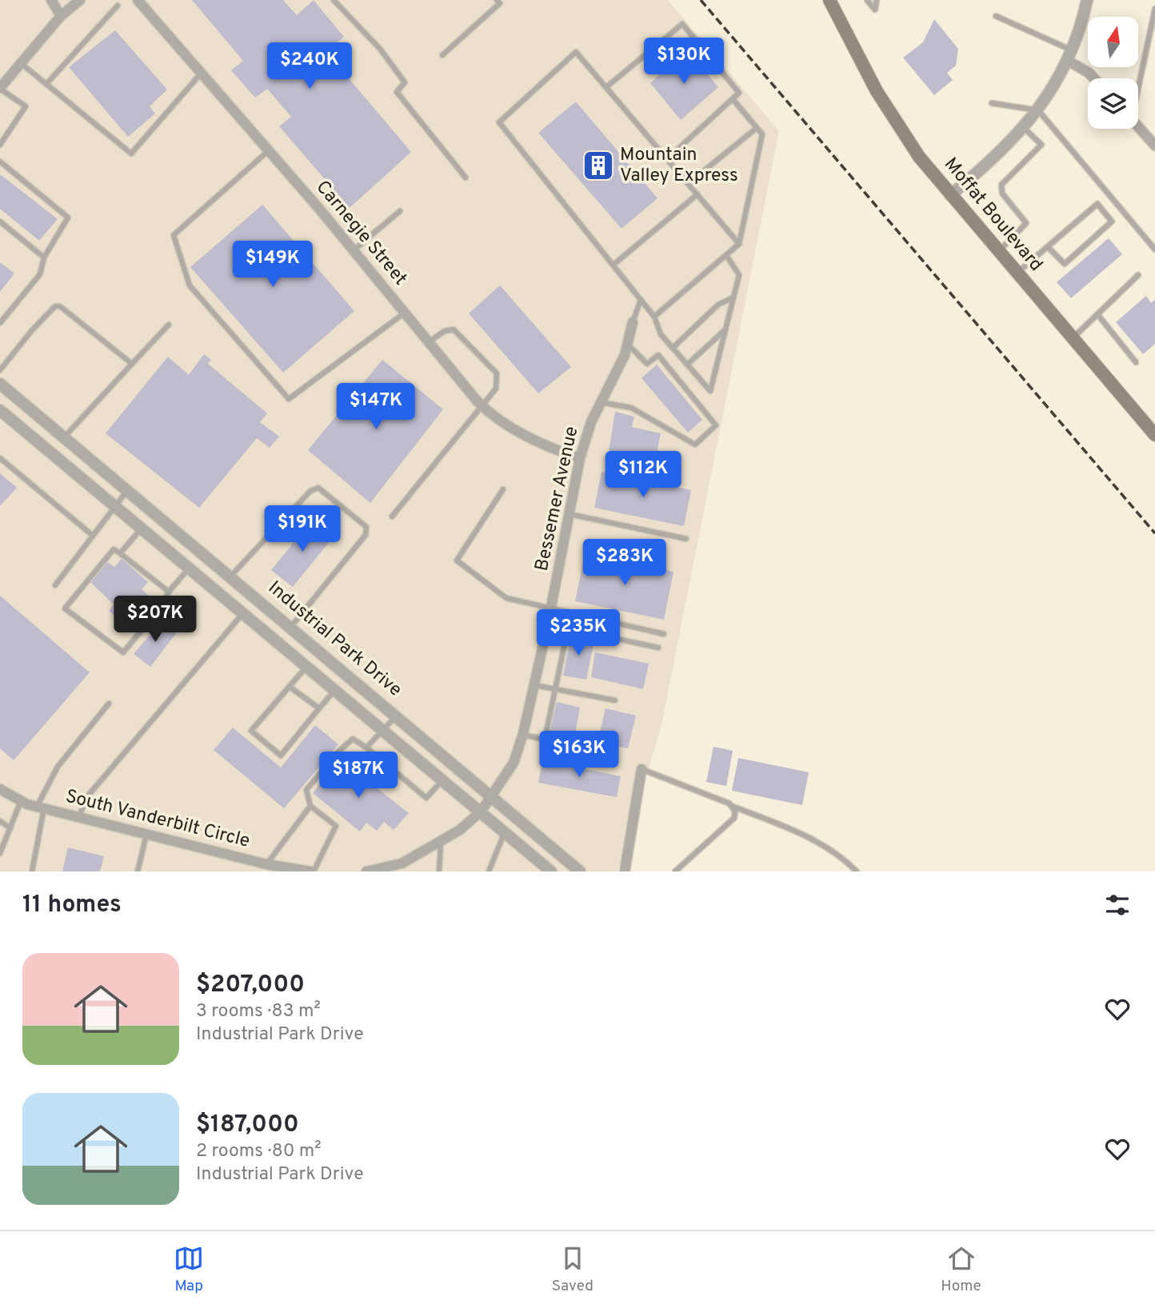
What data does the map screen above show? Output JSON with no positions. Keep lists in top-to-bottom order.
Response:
{
  "streets": {
    "main road": ["Moffat Boulevard"],
    "street": [
      "Carnegie Street",
      "Bessemer Avenue",
      "Industrial Park Drive",
      "South Vanderbilt Circle"
    ]
  },
  "crossings": [
    ["Carnegie Street", "Bessemer Avenue"],
    ["Bessemer Avenue", "Industrial Park Drive"]
  ],
  "places": {
    "building": ["Mountain Valley Express"]
  },
  "north": "top",
  "page": {
    "price": [
      "$130K",
      "$240K",
      "$149K",
      "$147K",
      "$112K",
      "$191K",
      "$283K",
      "$207K",
      "$235K",
      "$163K",
      "$187K"
    ],
    "heading": "11 homes",
    "list": [
      {
        "name": "$207,000",
        "note": "3 rooms · 83 m² · Industrial Park Drive"
      },
      {
        "name": "$187,000",
        "note": "2 rooms · 80 m² · Industrial Park Drive"
      }
    ],
    "tabs": ["Map", "Saved", "Home"]
  }
}
